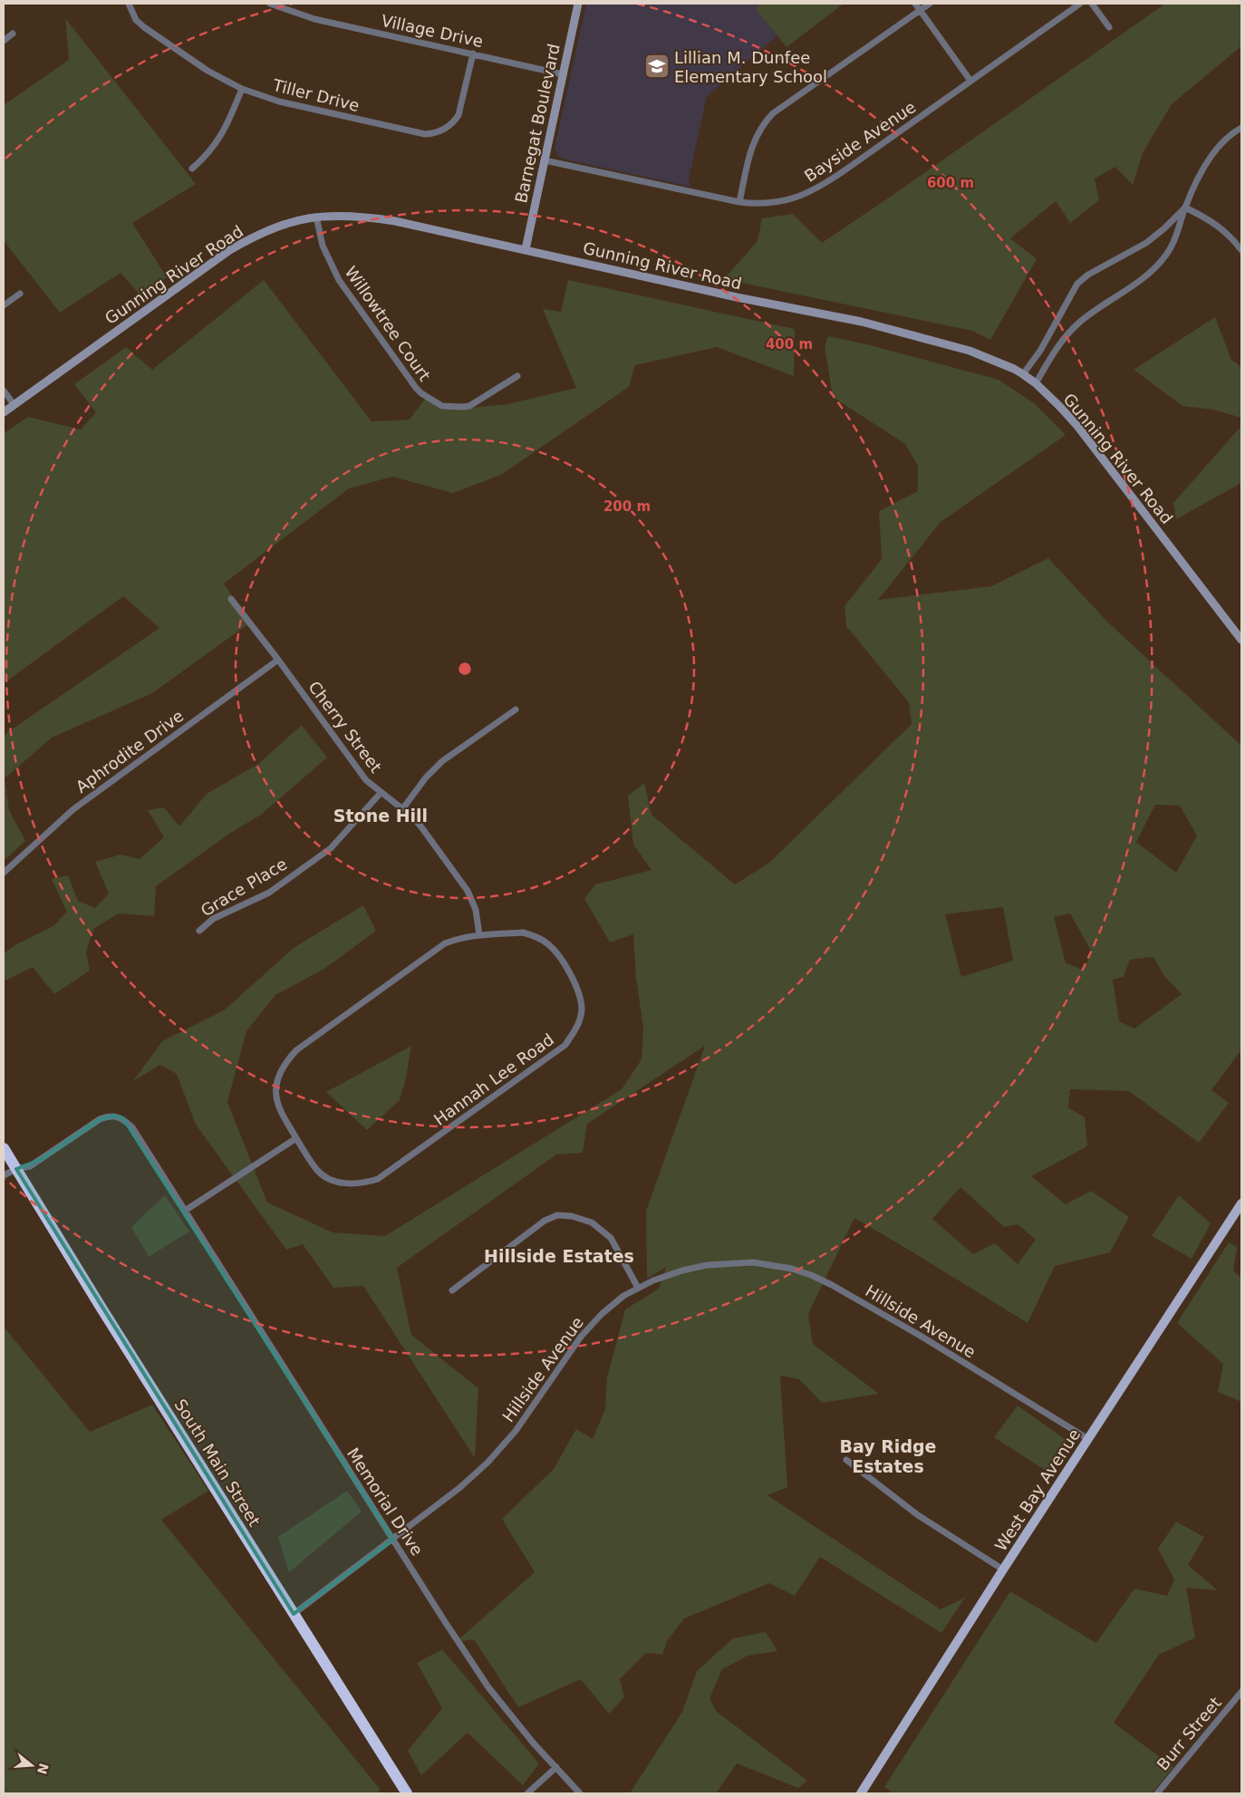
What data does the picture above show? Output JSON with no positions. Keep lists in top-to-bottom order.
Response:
{
  "streets": {
    "highway": ["South Main Street"],
    "main road": ["West Bay Avenue"],
    "street": [
      "Village Drive",
      "Tiller Drive",
      "Barnegat Boulevard",
      "Bayside Avenue",
      "Gunning River Road",
      "Willowtree Court",
      "Cherry Street",
      "Aphrodite Drive",
      "Grace Place",
      "Hannah Lee Road",
      "Hillside Avenue",
      "Memorial Drive",
      "Burr Street"
    ]
  },
  "crossings": [
    ["Village Drive", "Tiller Drive"],
    ["Village Drive", "Barnegat Boulevard"],
    ["Barnegat Boulevard", "Bayside Avenue"],
    ["Barnegat Boulevard", "Gunning River Road"],
    ["Gunning River Road", "Willowtree Court"],
    ["Cherry Street", "Aphrodite Drive"],
    ["Cherry Street", "Grace Place"],
    ["Cherry Street", "Hannah Lee Road"],
    ["Hillside Avenue", "South Main Street"],
    ["Hillside Avenue", "West Bay Avenue"],
    ["Hillside Avenue", "Memorial Drive"],
    ["South Main Street", "Memorial Drive"]
  ],
  "districts": ["Stone Hill", "Hillside Estates", "Bay Ridge Estates"],
  "places": {
    "school or university": ["Lillian M. Dunfee Elementary School"]
  },
  "north": "right",
  "rings": ["600 m", "400 m", "200 m"]
}
